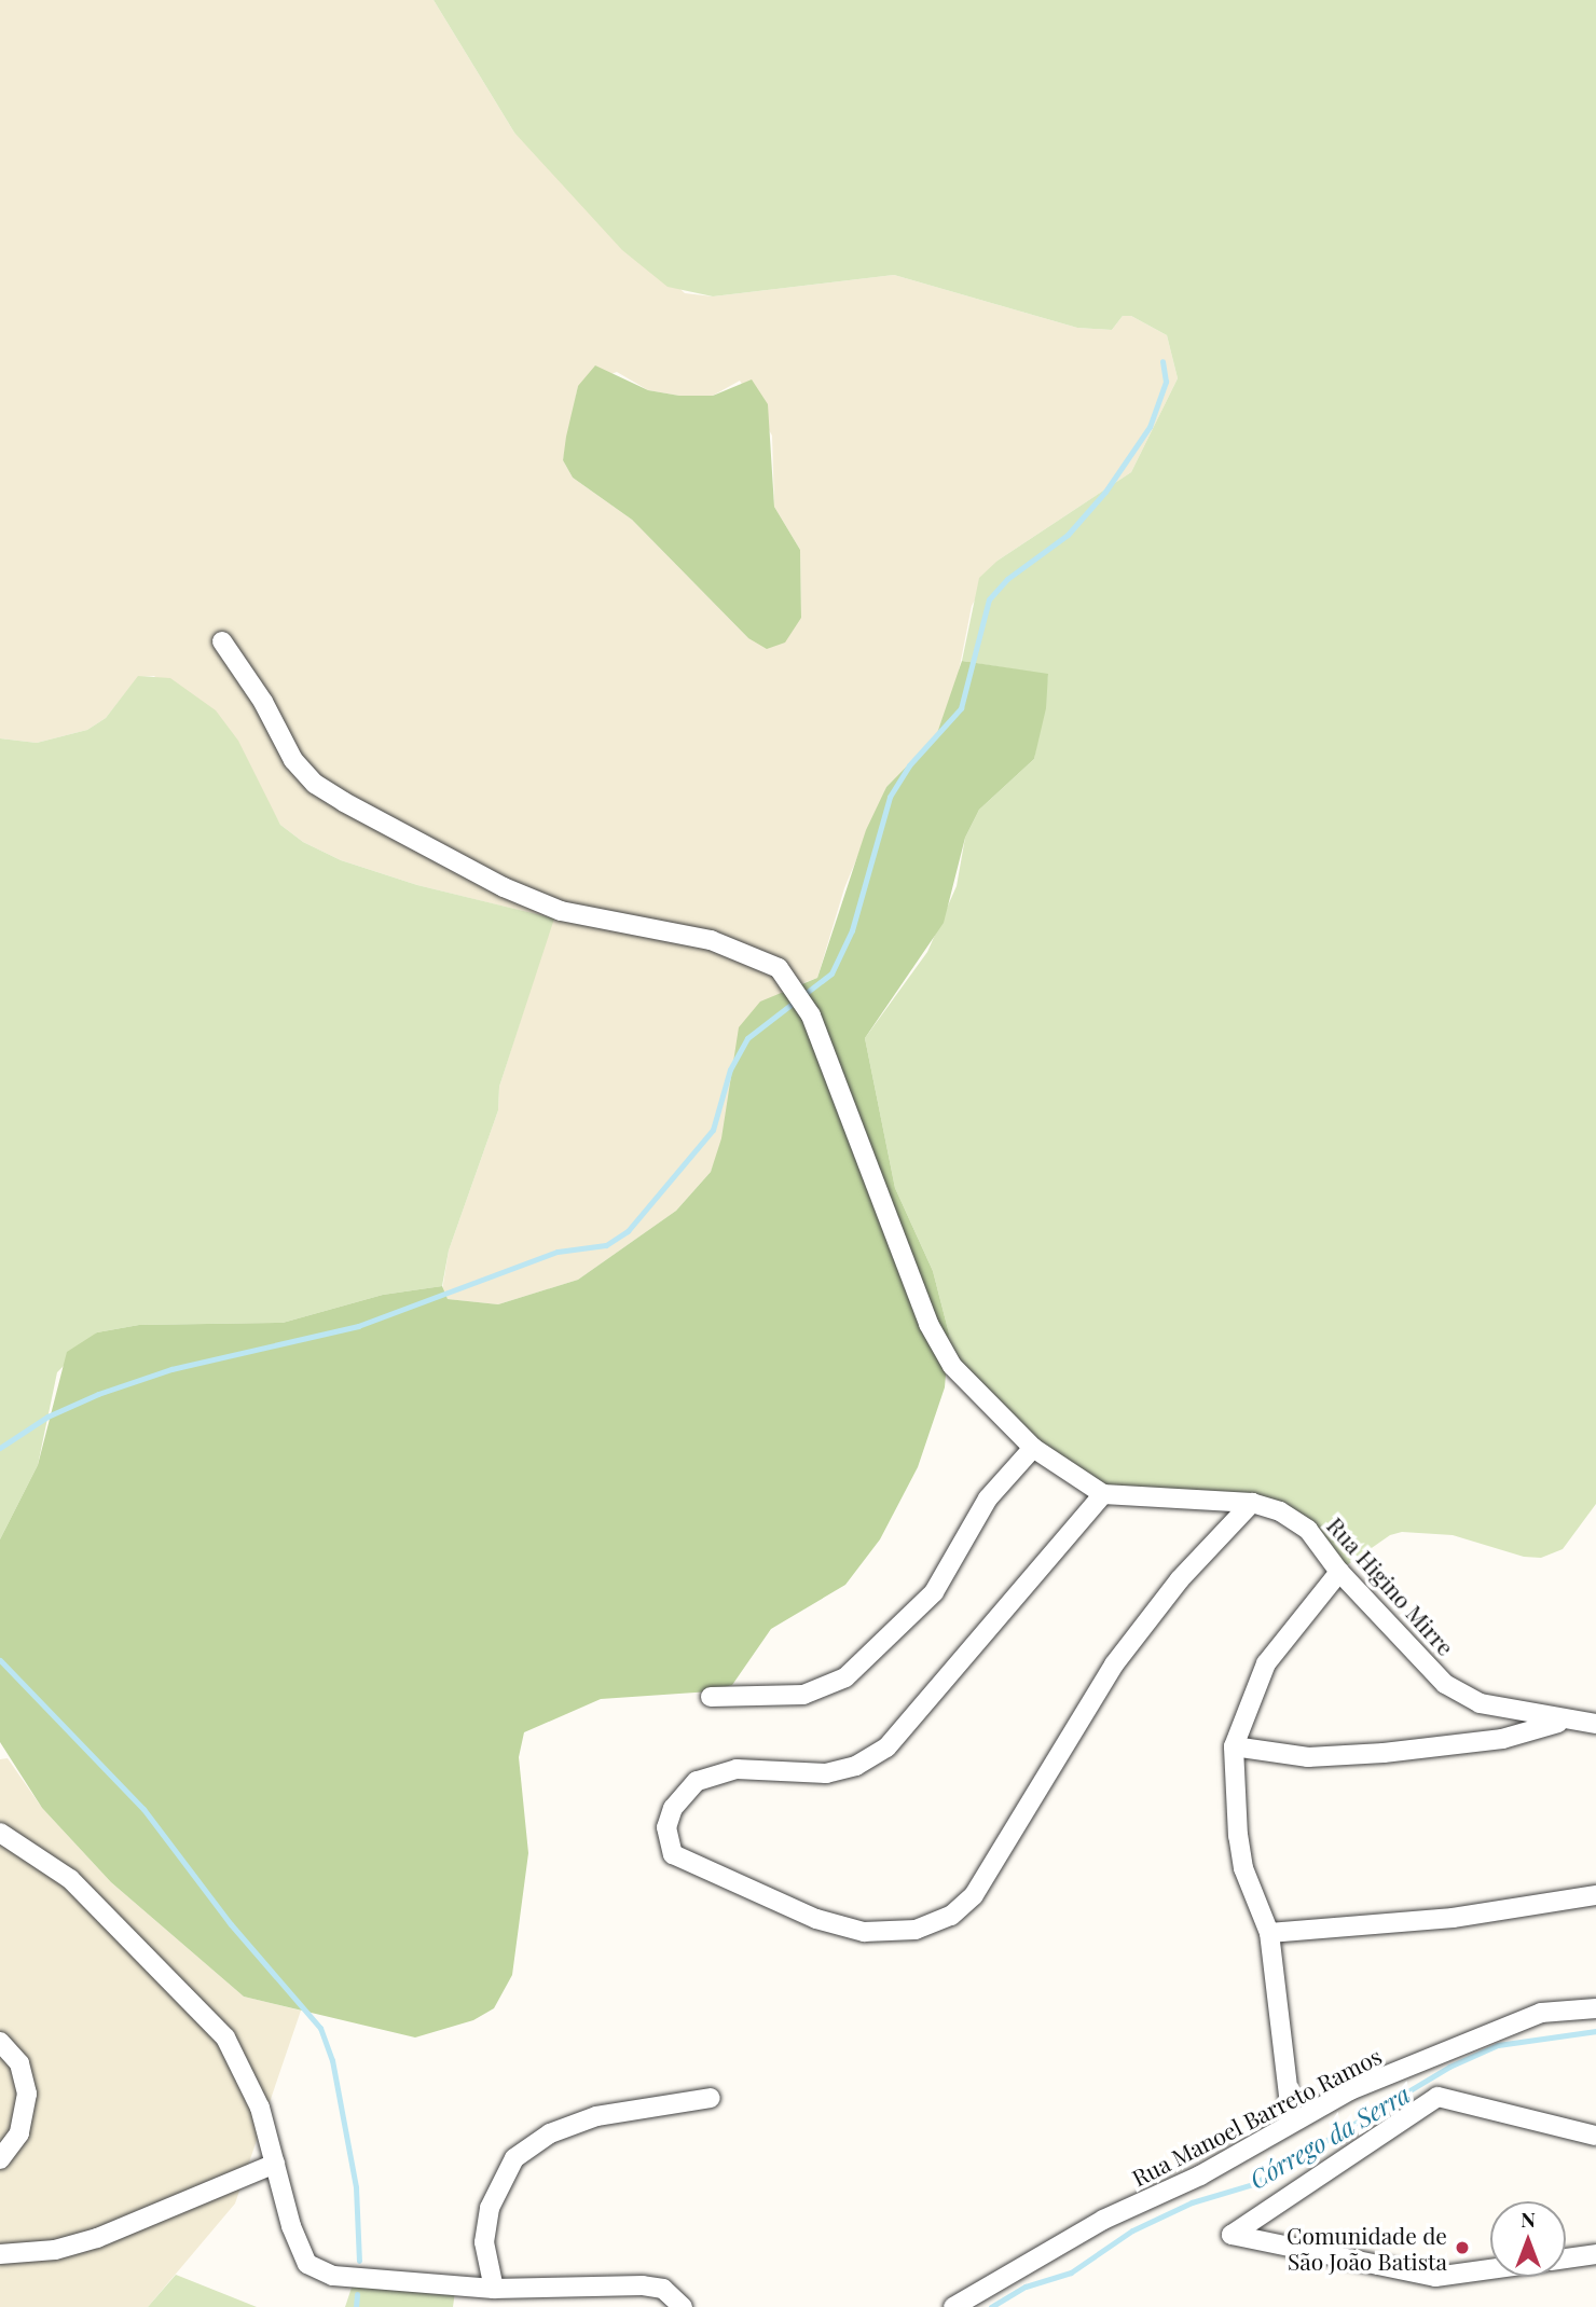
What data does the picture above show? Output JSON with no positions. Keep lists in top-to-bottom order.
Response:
{
  "streets": {
    "street": ["Rua Higino Mirre", "Rua Manoel Barreto Ramos"]
  },
  "water": ["Córrego da Serra"],
  "places": ["Comunidade de São João Batista"],
  "north": "top"
}
